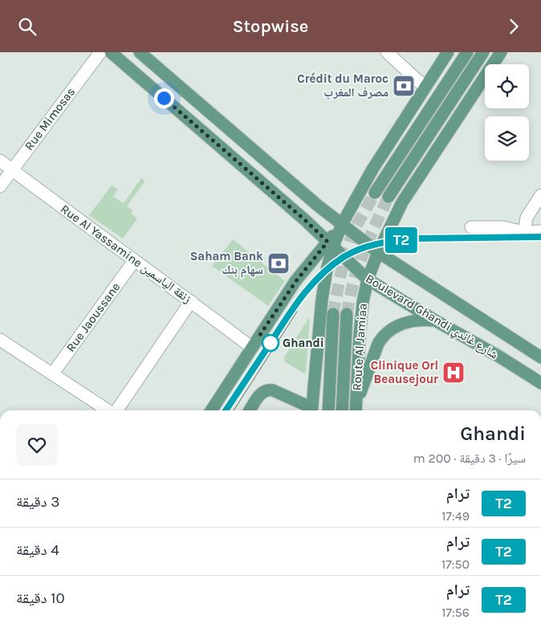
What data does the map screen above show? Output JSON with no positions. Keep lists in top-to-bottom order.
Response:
{
  "streets": {
    "main road": ["Boulevard Ghandi شارع غاندي", "Route Al Jamiaa"],
    "street": ["Rue Mimosas", "Rue Al Yassamine زنقة الياسمين", "Rue Jaoussane"]
  },
  "crossings": [
    ["Rue Mimosas", "Rue Al Yassamine زنقة الياسمين"],
    ["Rue Al Yassamine زنقة الياسمين", "Rue Jaoussane"],
    ["Boulevard Ghandi شارع غاندي", "Route Al Jamiaa"]
  ],
  "places": {
    "bank": ["Crédit du Maroc مصرف المغرب", "Saham Bank سهام بنك"],
    "other": ["Ghandi"],
    "hospital": ["Clinique Orl Beausejour"]
  },
  "lines": ["tram line T2"],
  "page": {
    "header": "Stopwise",
    "on_map": "T2",
    "heading": ["Ghandi", "سيرًا · 3 دقيقة · 200 m"],
    "list": [
      {
        "mark": "T2",
        "name": "ترام",
        "note": "17:49",
        "value": "3 دقيقة"
      },
      {
        "mark": "T2",
        "name": "ترام",
        "note": "17:50",
        "value": "4 دقيقة"
      },
      {
        "mark": "T2",
        "name": "ترام",
        "note": "17:56",
        "value": "10 دقيقة"
      }
    ]
  }
}
